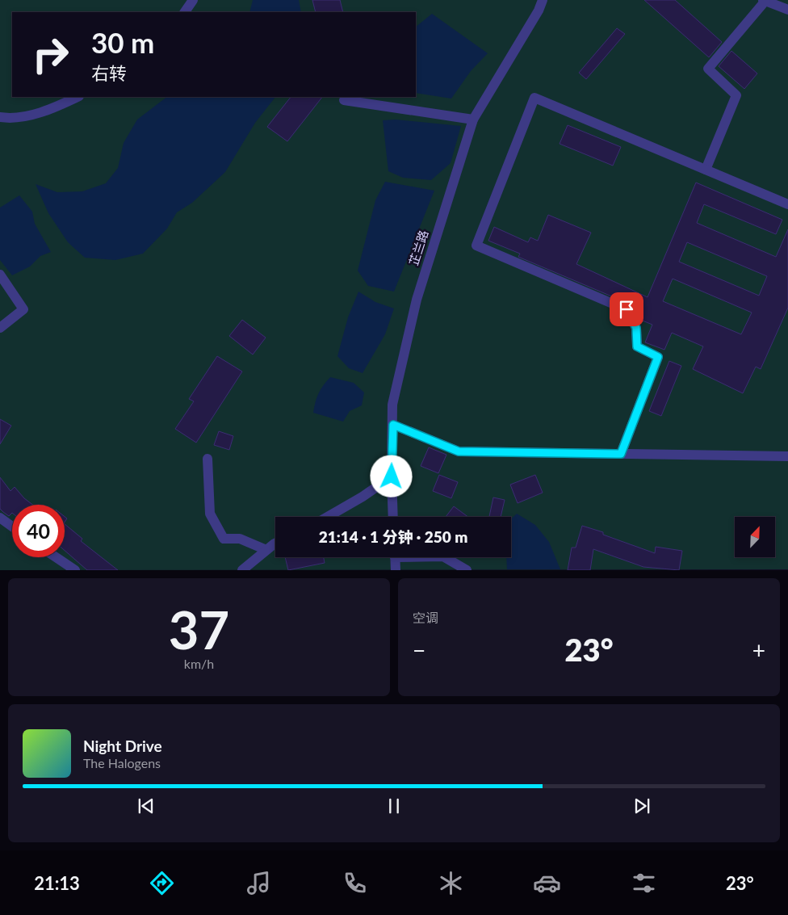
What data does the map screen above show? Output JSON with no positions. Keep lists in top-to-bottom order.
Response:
{
  "streets": {
    "street": ["芷兰路"]
  },
  "north": "top right",
  "page": {
    "turn": ["30 m", "右转"],
    "limit": "40",
    "trip": "21:14 · 1 分钟 · 250 m",
    "tile": [
      ["37", "km/h"],
      "空调"
    ],
    "heat": ["−", "23°", "+"],
    "song": ["Night Drive", "The Halogens"],
    "tabs": ["21:13", "23°"]
  }
}
